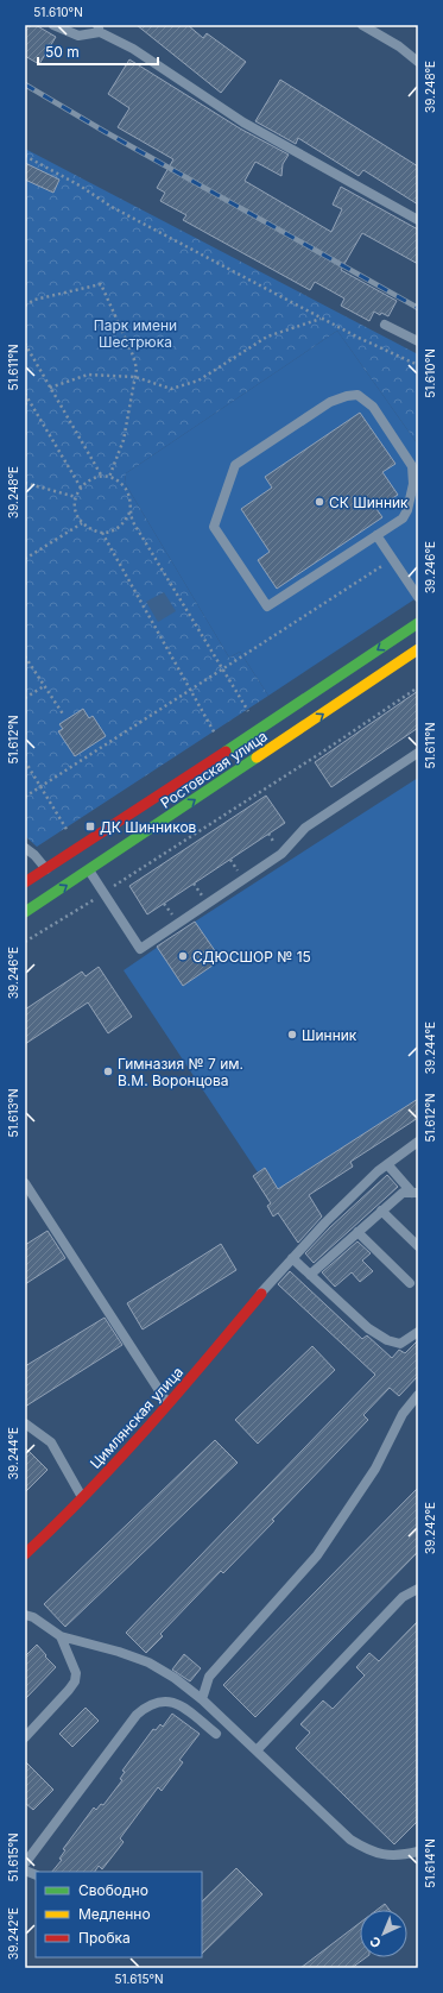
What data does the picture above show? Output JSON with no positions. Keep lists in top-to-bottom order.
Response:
{
  "streets": {
    "street": ["Ростовская улица", "Цимлянская улица"]
  },
  "parks": ["Парк имени Шестрюка"],
  "places": {
    "other": [
      "СК Шинник",
      "СДЮСШОР № 15",
      "Шинник",
      "Гимназия № 7 им. В.М. Воронцова"
    ],
    "transit": ["ДК Шинников"]
  },
  "legend": ["Свободно", "Медленно", "Пробка"],
  "scale_bar": "50 m",
  "north": "bottom left",
  "coordinates": [
    "51.610°N",
    "39.248°E",
    "51.611°N",
    "39.246°E",
    "51.612°N",
    "39.244°E",
    "51.613°N",
    "39.242°E",
    "51.615°N",
    "51.614°N"
  ]
}
